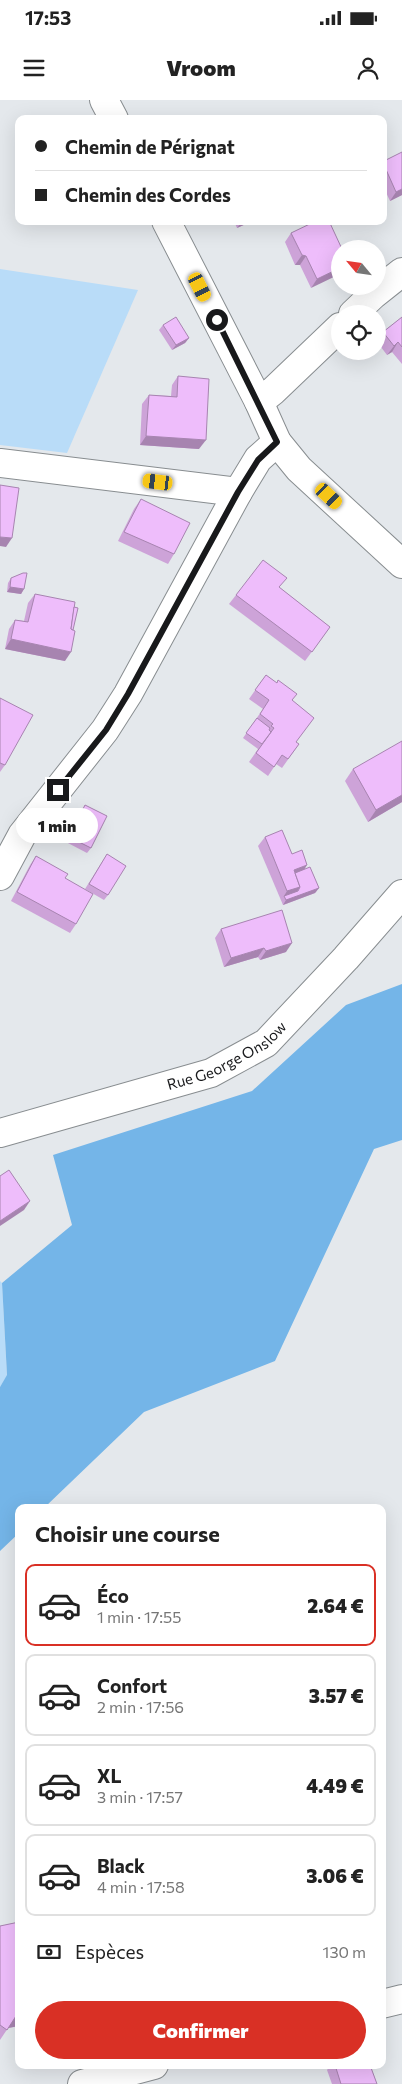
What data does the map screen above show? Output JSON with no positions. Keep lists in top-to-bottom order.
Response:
{
  "streets": {
    "street": ["Rue George Onslow"]
  },
  "north": "top left",
  "page": {
    "status": "17:53",
    "header": "Vroom",
    "banner": ["Chemin de Pérignat", "Chemin des Cordes"],
    "bubble": "1 min",
    "heading": "Choisir une course",
    "list": [
      {
        "name": "Éco",
        "note": "1 min · 17:55",
        "value": "2.64 €"
      },
      {
        "name": "Confort",
        "note": "2 min · 17:56",
        "value": "3.57 €"
      },
      {
        "name": "XL",
        "note": "3 min · 17:57",
        "value": "4.49 €"
      },
      {
        "name": "Black",
        "note": "4 min · 17:58",
        "value": "3.06 €"
      }
    ],
    "pay": ["Espèces", "130 m"],
    "buttons": "Confirmer"
  }
}
